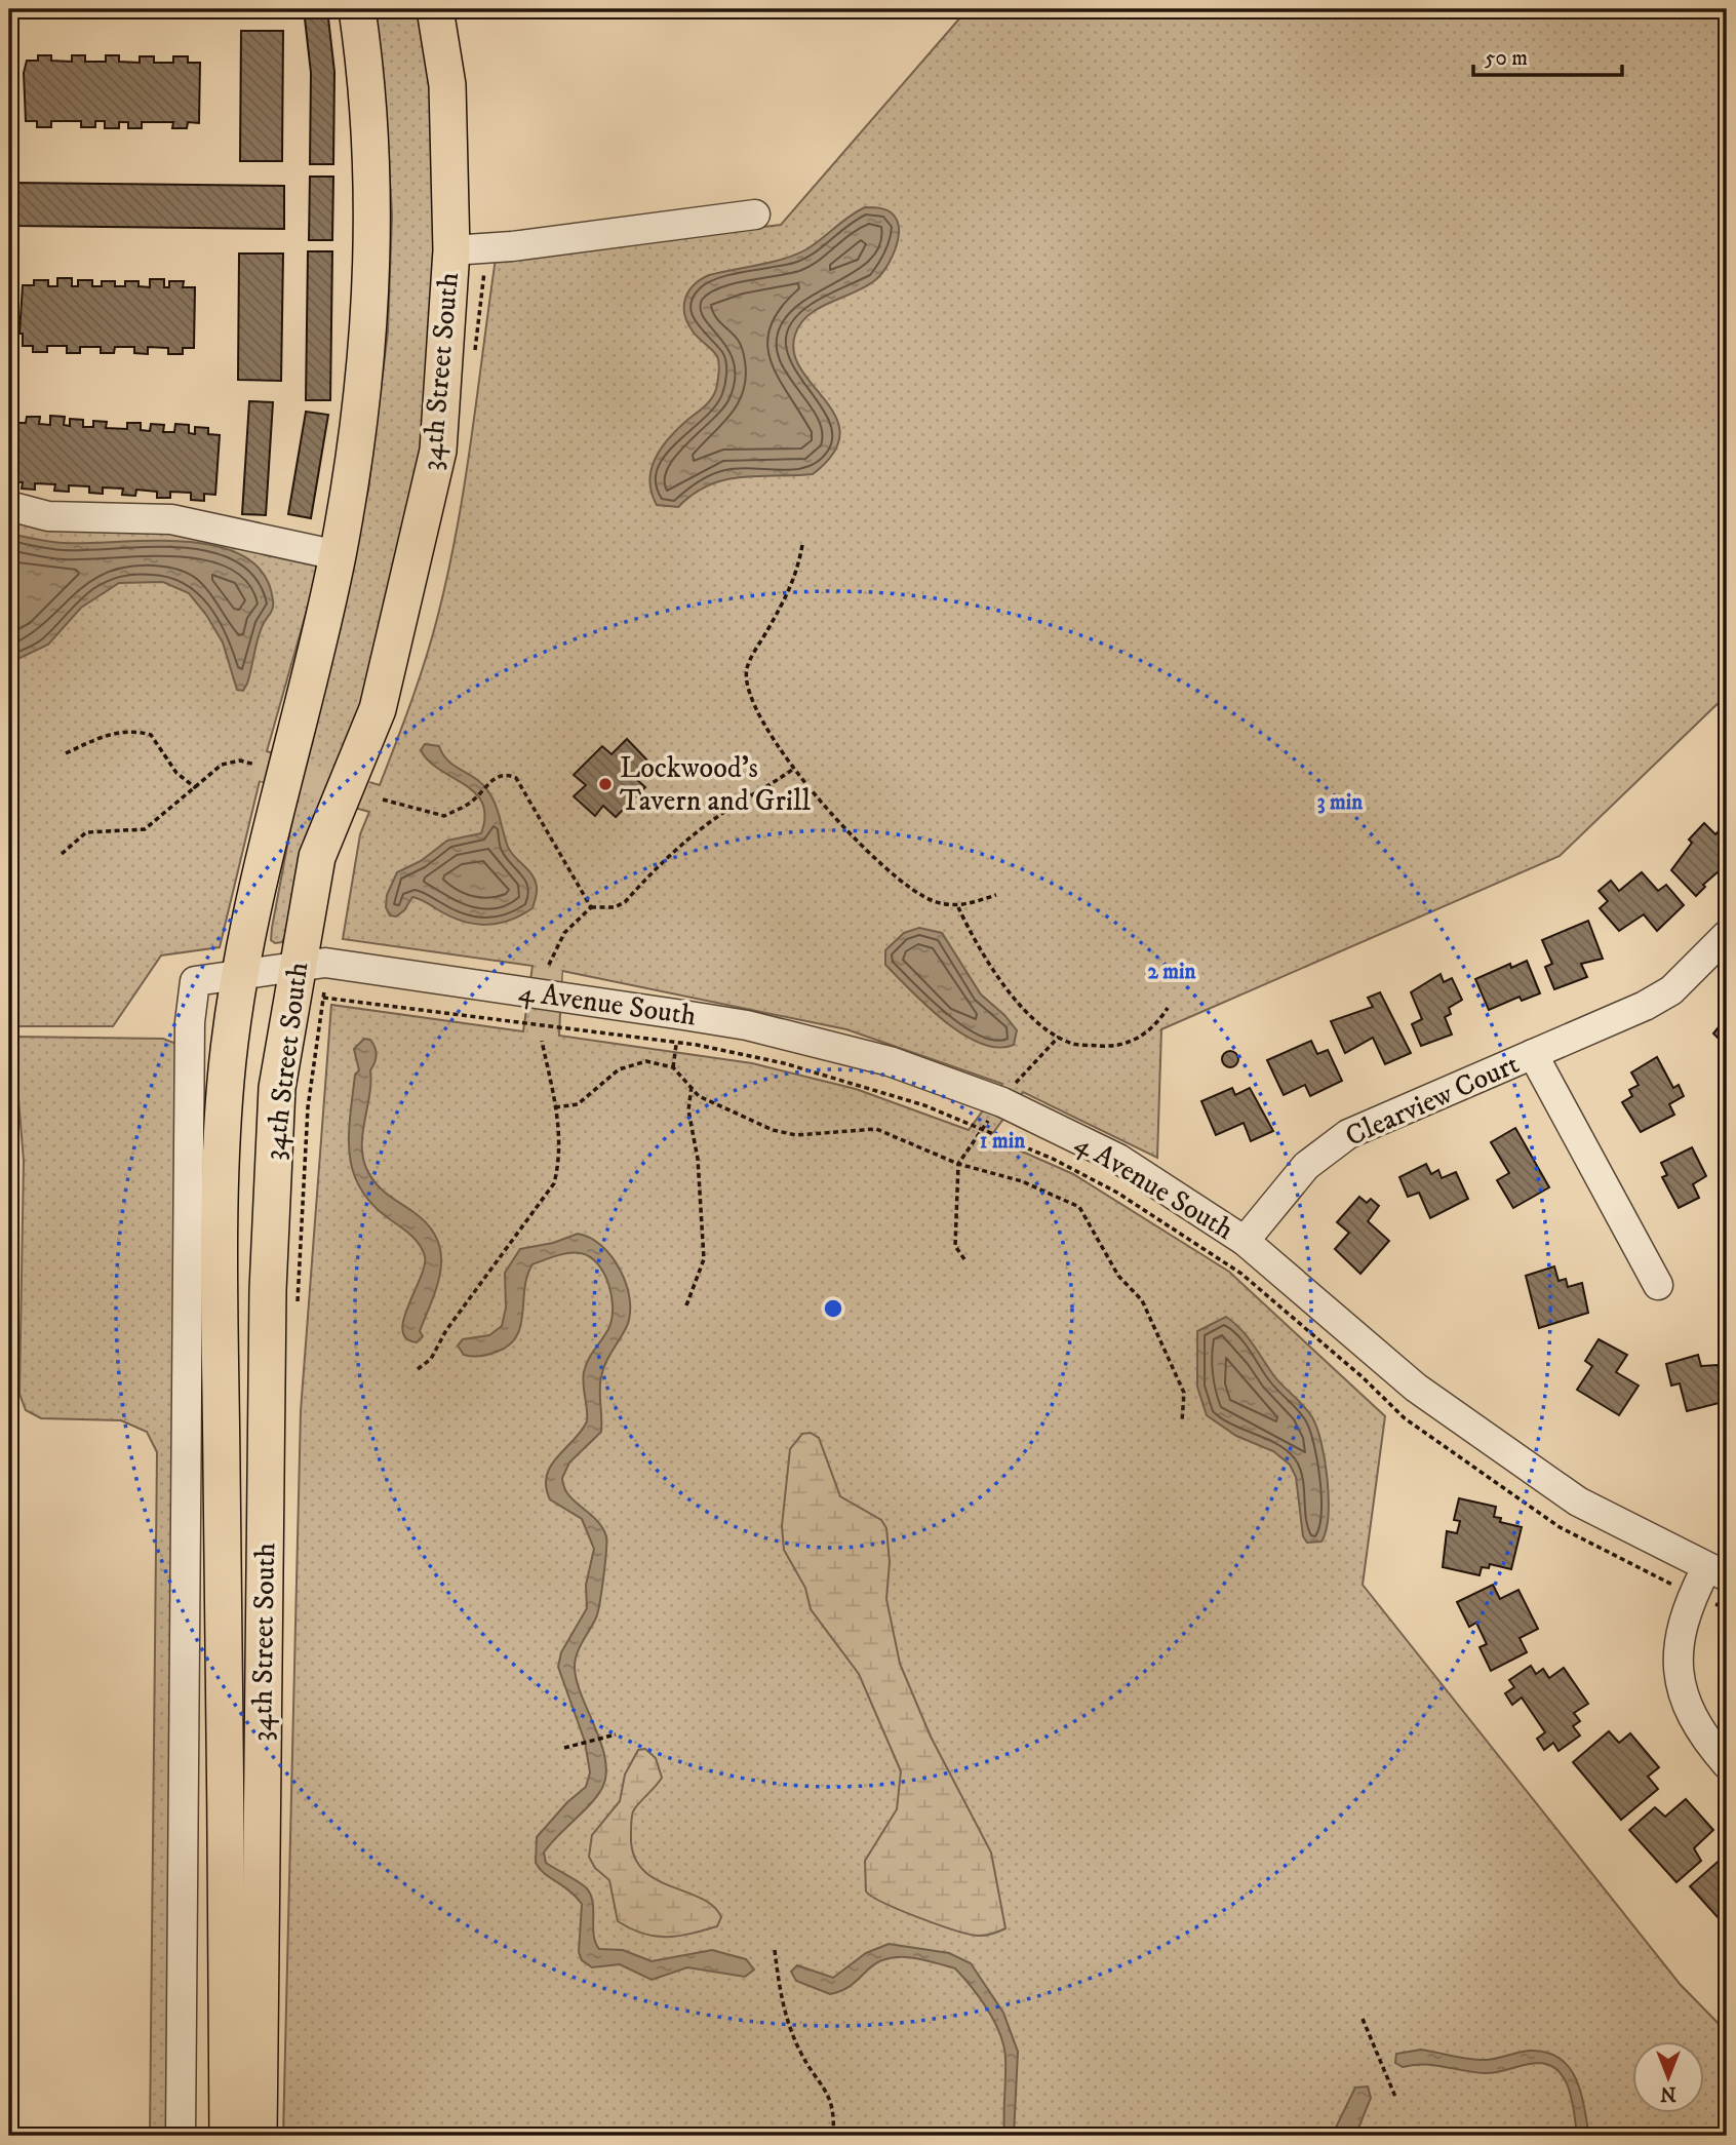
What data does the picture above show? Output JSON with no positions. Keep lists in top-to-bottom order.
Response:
{
  "streets": {
    "main road": ["34th Street South"],
    "street": ["4 Avenue South", "Clearview Court"]
  },
  "crossings": [
    ["34th Street South", "4 Avenue South"],
    ["4 Avenue South", "Clearview Court"]
  ],
  "places": ["Lockwood's Tavern and Grill"],
  "scale_bar": "50 m",
  "north": "bottom",
  "rings": ["3 min", "2 min", "1 min"]
}
